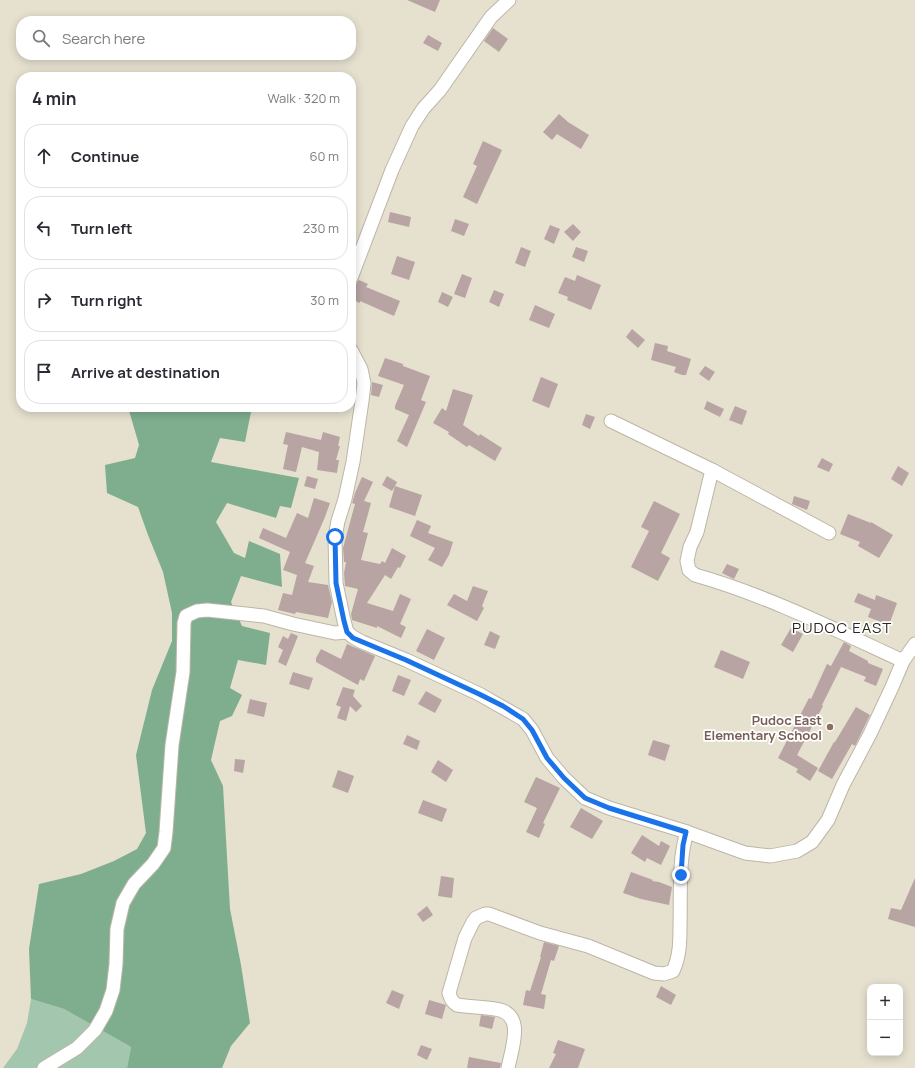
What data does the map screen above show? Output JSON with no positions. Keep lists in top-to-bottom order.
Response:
{
  "districts": ["PUDOC EAST"],
  "places": ["Pudoc East Elementary School"],
  "page": {
    "search": "Search here",
    "heading": ["4 min", "Walk · 320 m"],
    "list": [
      ["Continue", "60 m"],
      ["Turn left", "230 m"],
      ["Turn right", "30 m"],
      "Arrive at destination"
    ],
    "map_buttons": ["+", "−"]
  }
}
